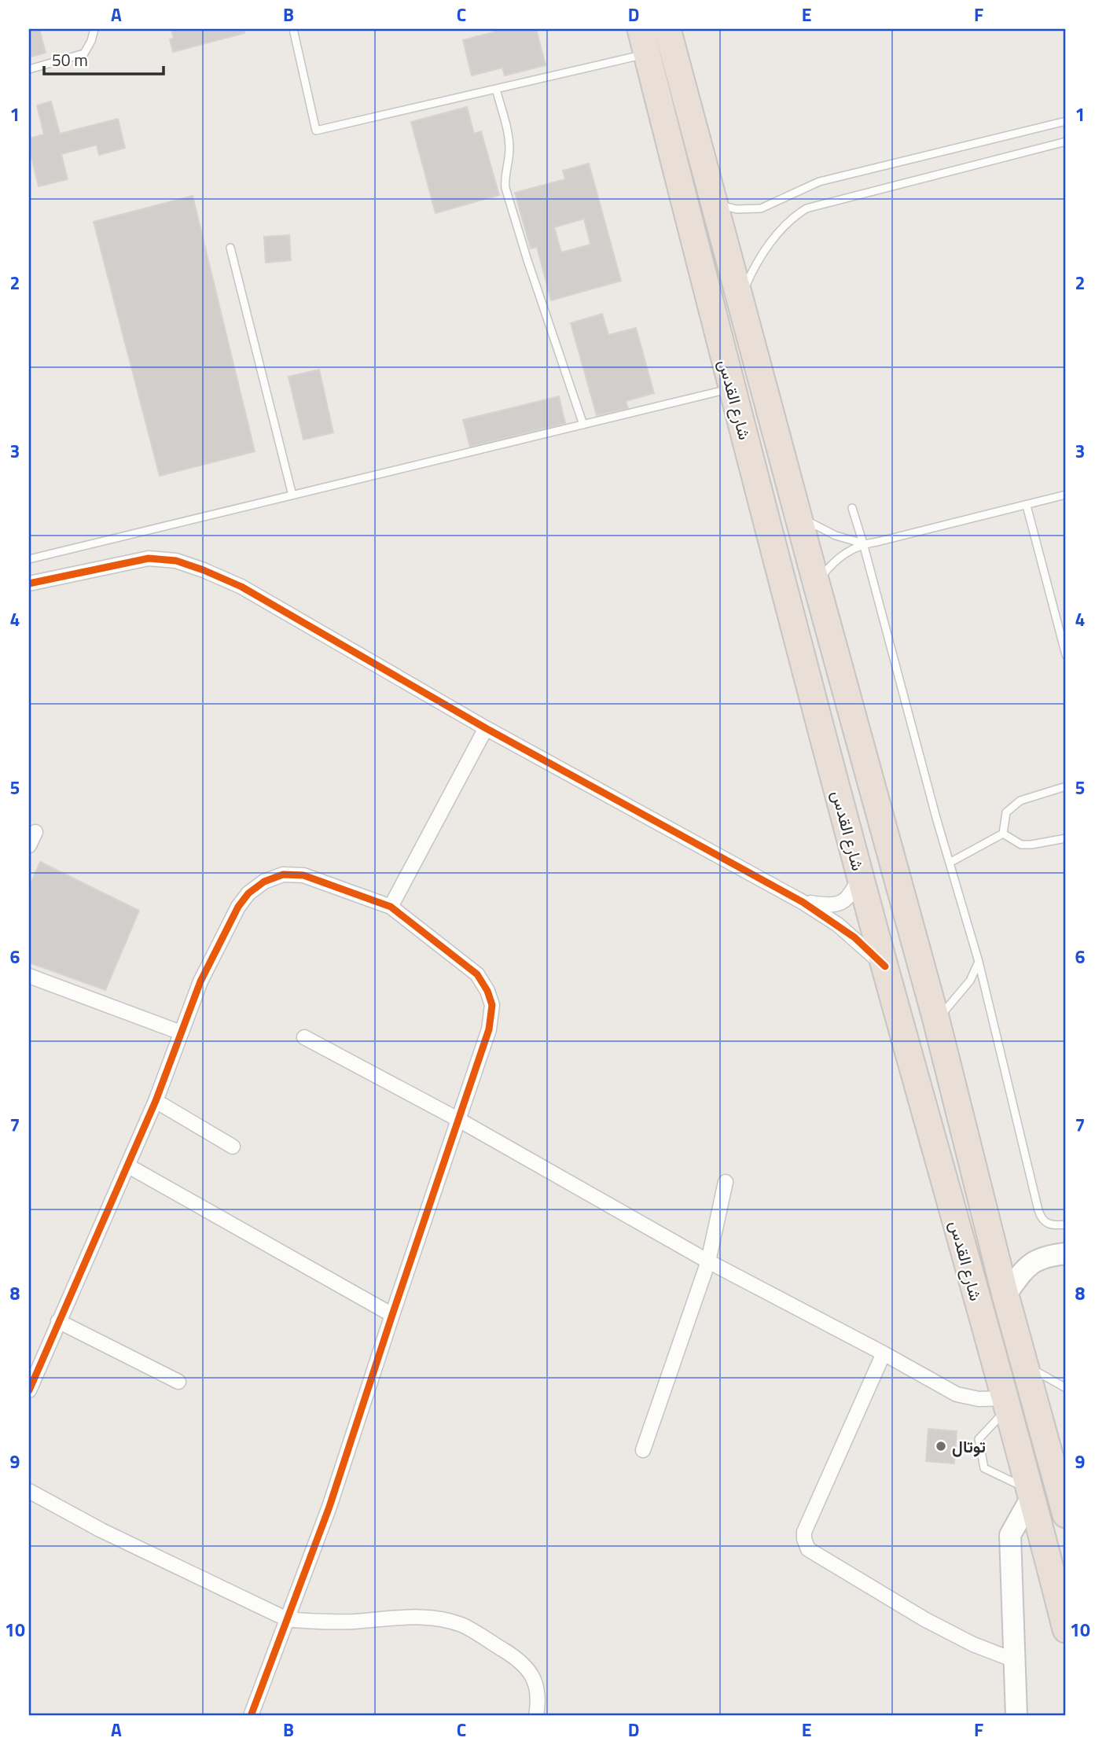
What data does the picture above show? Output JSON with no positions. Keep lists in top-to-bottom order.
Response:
{
  "streets": {
    "highway": ["شارع القدس"]
  },
  "places": ["توتال"],
  "scale_bar": "50 m",
  "grid": {
    "columns": [
      "A",
      "B",
      "C",
      "D",
      "E",
      "F"
    ],
    "rows": [
      "1",
      "2",
      "3",
      "4",
      "5",
      "6",
      "7",
      "8",
      "9",
      "10"
    ]
  }
}
